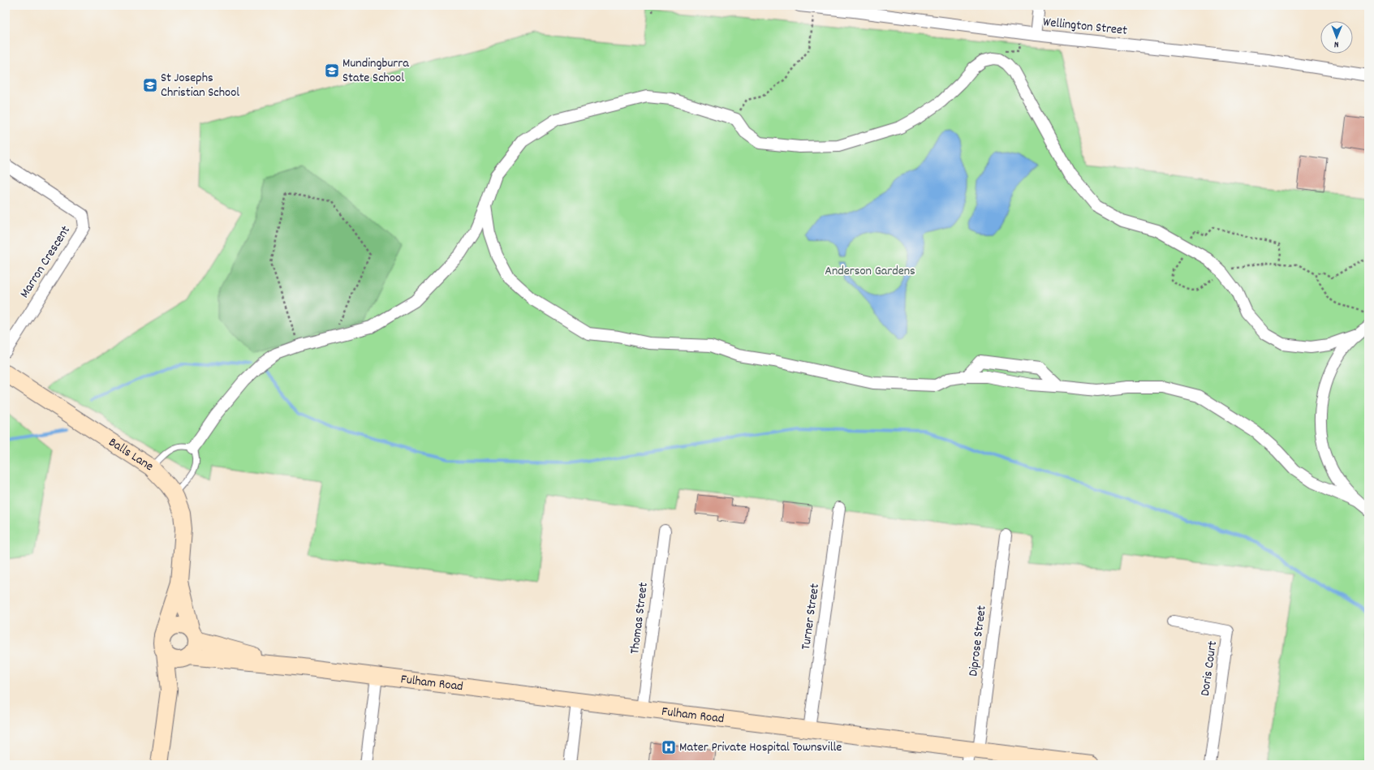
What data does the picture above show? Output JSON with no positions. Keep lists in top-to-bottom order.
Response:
{
  "streets": {
    "street": [
      "Wellington Street",
      "Marron Crescent",
      "Balls Lane",
      "Turner Street",
      "Thomas Street",
      "Diprose Street",
      "Doris Court",
      "Fulham Road"
    ]
  },
  "crossings": [
    ["Balls Lane", "Fulham Road"],
    ["Turner Street", "Fulham Road"],
    ["Thomas Street", "Fulham Road"],
    ["Diprose Street", "Fulham Road"]
  ],
  "parks": ["Anderson Gardens"],
  "places": {
    "school or university": ["Mundingburra State School", "St Josephs Christian School"],
    "hospital": ["Mater Private Hospital Townsville"]
  },
  "north": "bottom"
}
